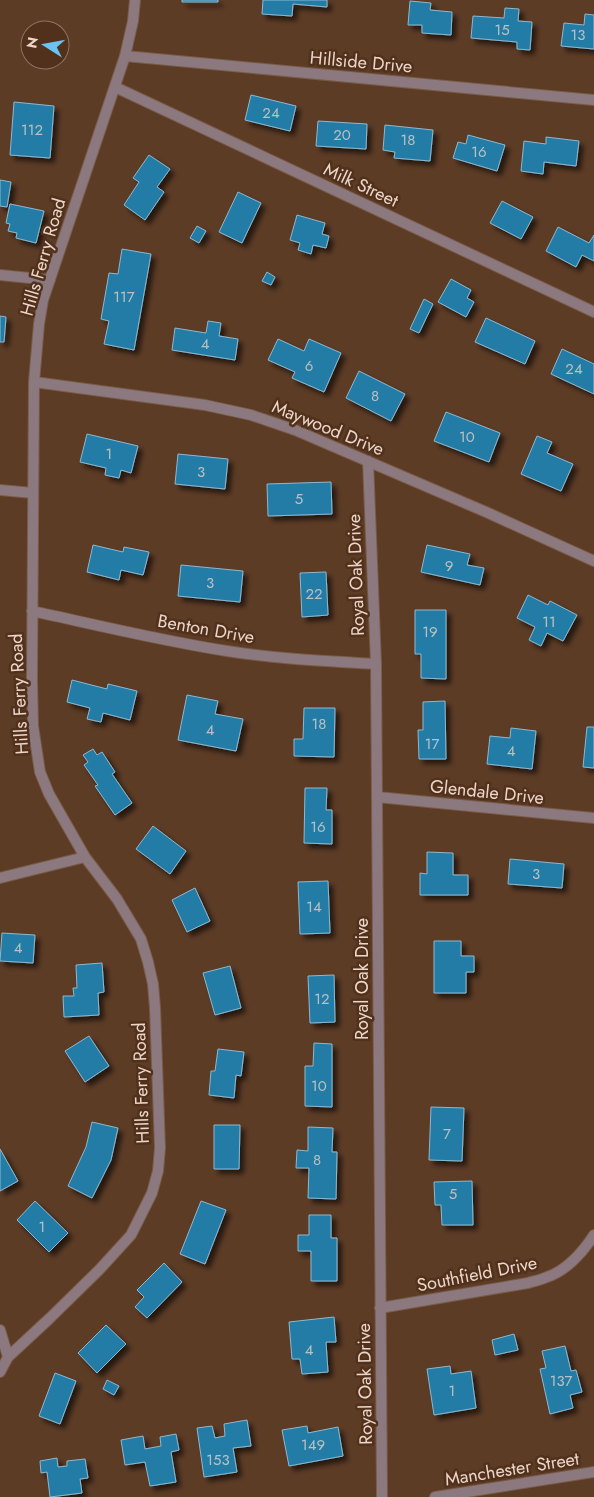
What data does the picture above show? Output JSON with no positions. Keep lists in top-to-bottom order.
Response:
{
  "streets": {
    "street": [
      "Hillside Drive",
      "Milk Street",
      "Hills Ferry Road",
      "Maywood Drive",
      "Royal Oak Drive",
      "Benton Drive",
      "Glendale Drive",
      "Southfield Drive",
      "Manchester Street"
    ]
  },
  "crossings": [
    ["Hillside Drive", "Hills Ferry Road"],
    ["Milk Street", "Hills Ferry Road"],
    ["Hills Ferry Road", "Maywood Drive"],
    ["Hills Ferry Road", "Benton Drive"],
    ["Maywood Drive", "Royal Oak Drive"],
    ["Royal Oak Drive", "Benton Drive"],
    ["Royal Oak Drive", "Glendale Drive"],
    ["Royal Oak Drive", "Southfield Drive"]
  ],
  "house_numbers": [
    "15",
    "13",
    "24",
    "112",
    "20",
    "18",
    "16",
    "117",
    "4",
    "6",
    "24",
    "8",
    "10",
    "1",
    "3",
    "5",
    "9",
    "3",
    "22",
    "11",
    "19",
    "18",
    "4",
    "17",
    "4",
    "16",
    "3",
    "14",
    "4",
    "12",
    "10",
    "7",
    "8",
    "5",
    "1",
    "4",
    "137",
    "1",
    "149",
    "153"
  ],
  "north": "left"
}
